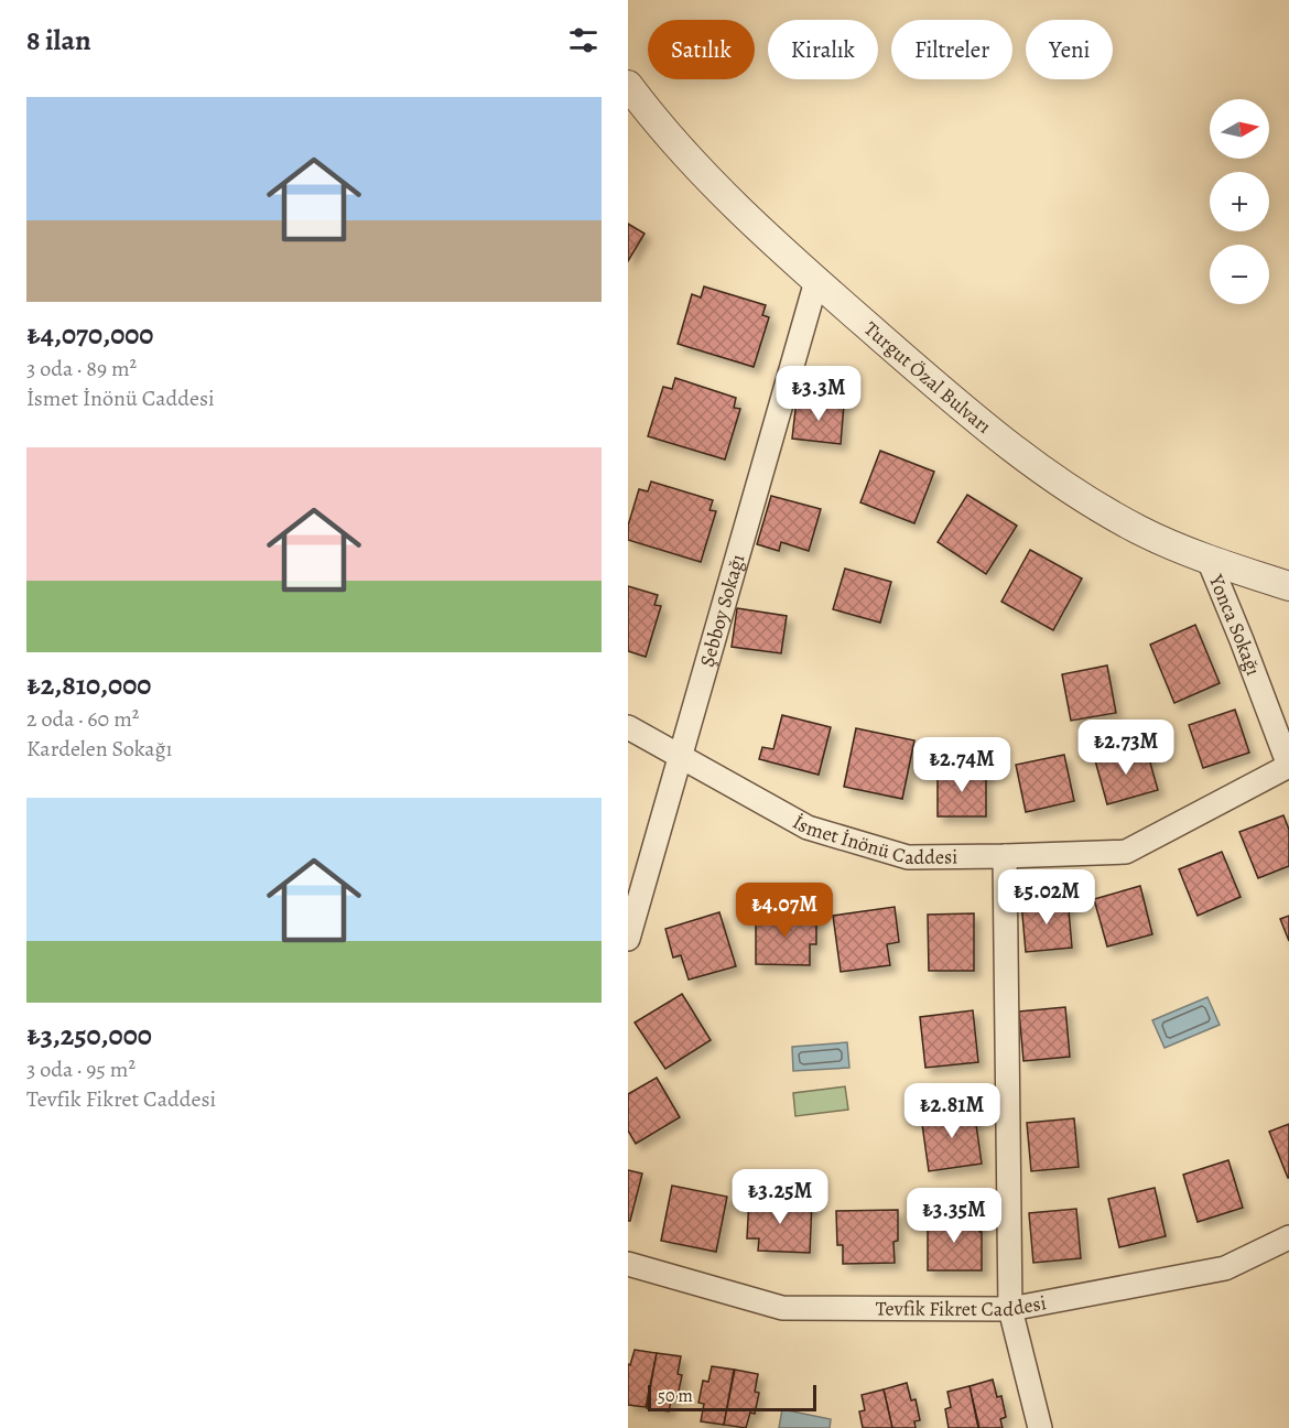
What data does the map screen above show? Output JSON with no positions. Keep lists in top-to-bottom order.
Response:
{
  "streets": {
    "street": [
      "Turgut Özal Bulvarı",
      "Şebboy Sokağı",
      "Yonca Sokağı",
      "İsmet İnönü Caddesi",
      "Tevfik Fikret Caddesi"
    ]
  },
  "crossings": [
    ["Turgut Özal Bulvarı", "Şebboy Sokağı"],
    ["Turgut Özal Bulvarı", "Yonca Sokağı"],
    ["Şebboy Sokağı", "İsmet İnönü Caddesi"],
    ["Yonca Sokağı", "İsmet İnönü Caddesi"]
  ],
  "scale_bar": "50 m",
  "north": "right",
  "page": {
    "heading": "8 ilan",
    "chip": [
      "Satılık",
      "Kiralık",
      "Filtreler",
      "Yeni"
    ],
    "list": [
      {
        "name": "₺4,070,000",
        "note": "3 oda · 89 m² · İsmet İnönü Caddesi"
      },
      {
        "name": "₺2,810,000",
        "note": "2 oda · 60 m² · Kardelen Sokağı"
      },
      {
        "name": "₺3,250,000",
        "note": "3 oda · 95 m² · Tevfik Fikret Caddesi"
      }
    ],
    "map_buttons": ["+", "−"],
    "price": [
      "₺3.3M",
      "₺2.73M",
      "₺2.74M",
      "₺5.02M",
      "₺4.07M",
      "₺2.81M",
      "₺3.25M",
      "₺3.35M"
    ],
    "scale": "50 m"
  }
}
